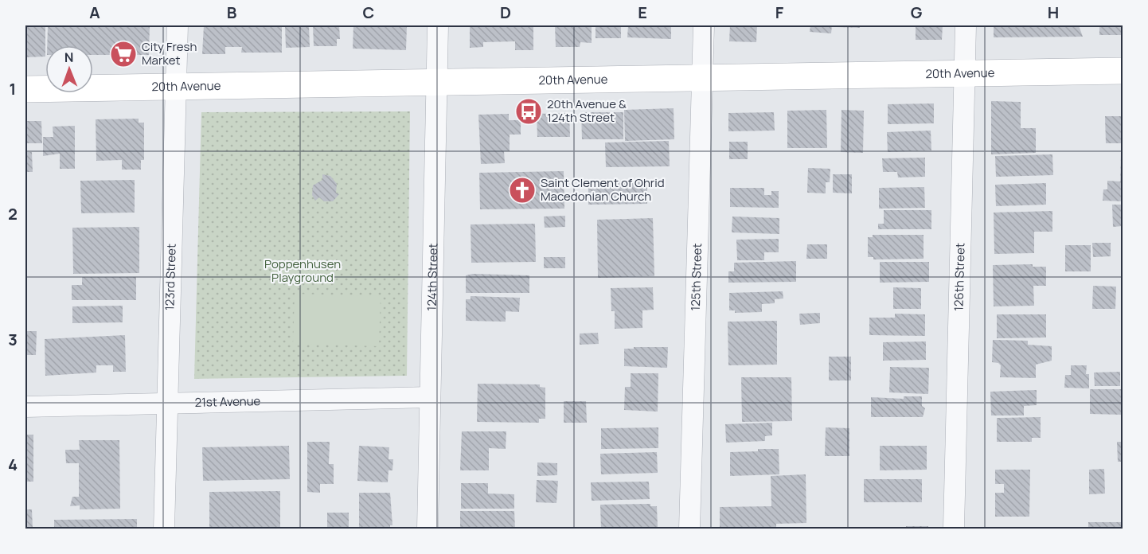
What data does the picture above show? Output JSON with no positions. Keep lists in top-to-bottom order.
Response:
{
  "streets": {
    "street": [
      "20th Avenue",
      "123rd Street",
      "124th Street",
      "125th Street",
      "126th Street",
      "21st Avenue"
    ]
  },
  "crossings": [
    ["20th Avenue", "123rd Street"],
    ["20th Avenue", "124th Street"],
    ["20th Avenue", "125th Street"],
    ["20th Avenue", "126th Street"],
    ["123rd Street", "21st Avenue"],
    ["124th Street", "21st Avenue"]
  ],
  "parks": ["Poppenhusen Playground"],
  "places": {
    "supermarket": ["City Fresh Market"],
    "bus stop": ["20th Avenue & 124th Street"],
    "church": ["Saint Clement of Ohrid Macedonian Church"]
  },
  "north": "top",
  "grid": {
    "columns": [
      "A",
      "B",
      "C",
      "D",
      "E",
      "F",
      "G",
      "H"
    ],
    "rows": [
      "1",
      "2",
      "3",
      "4"
    ]
  }
}
